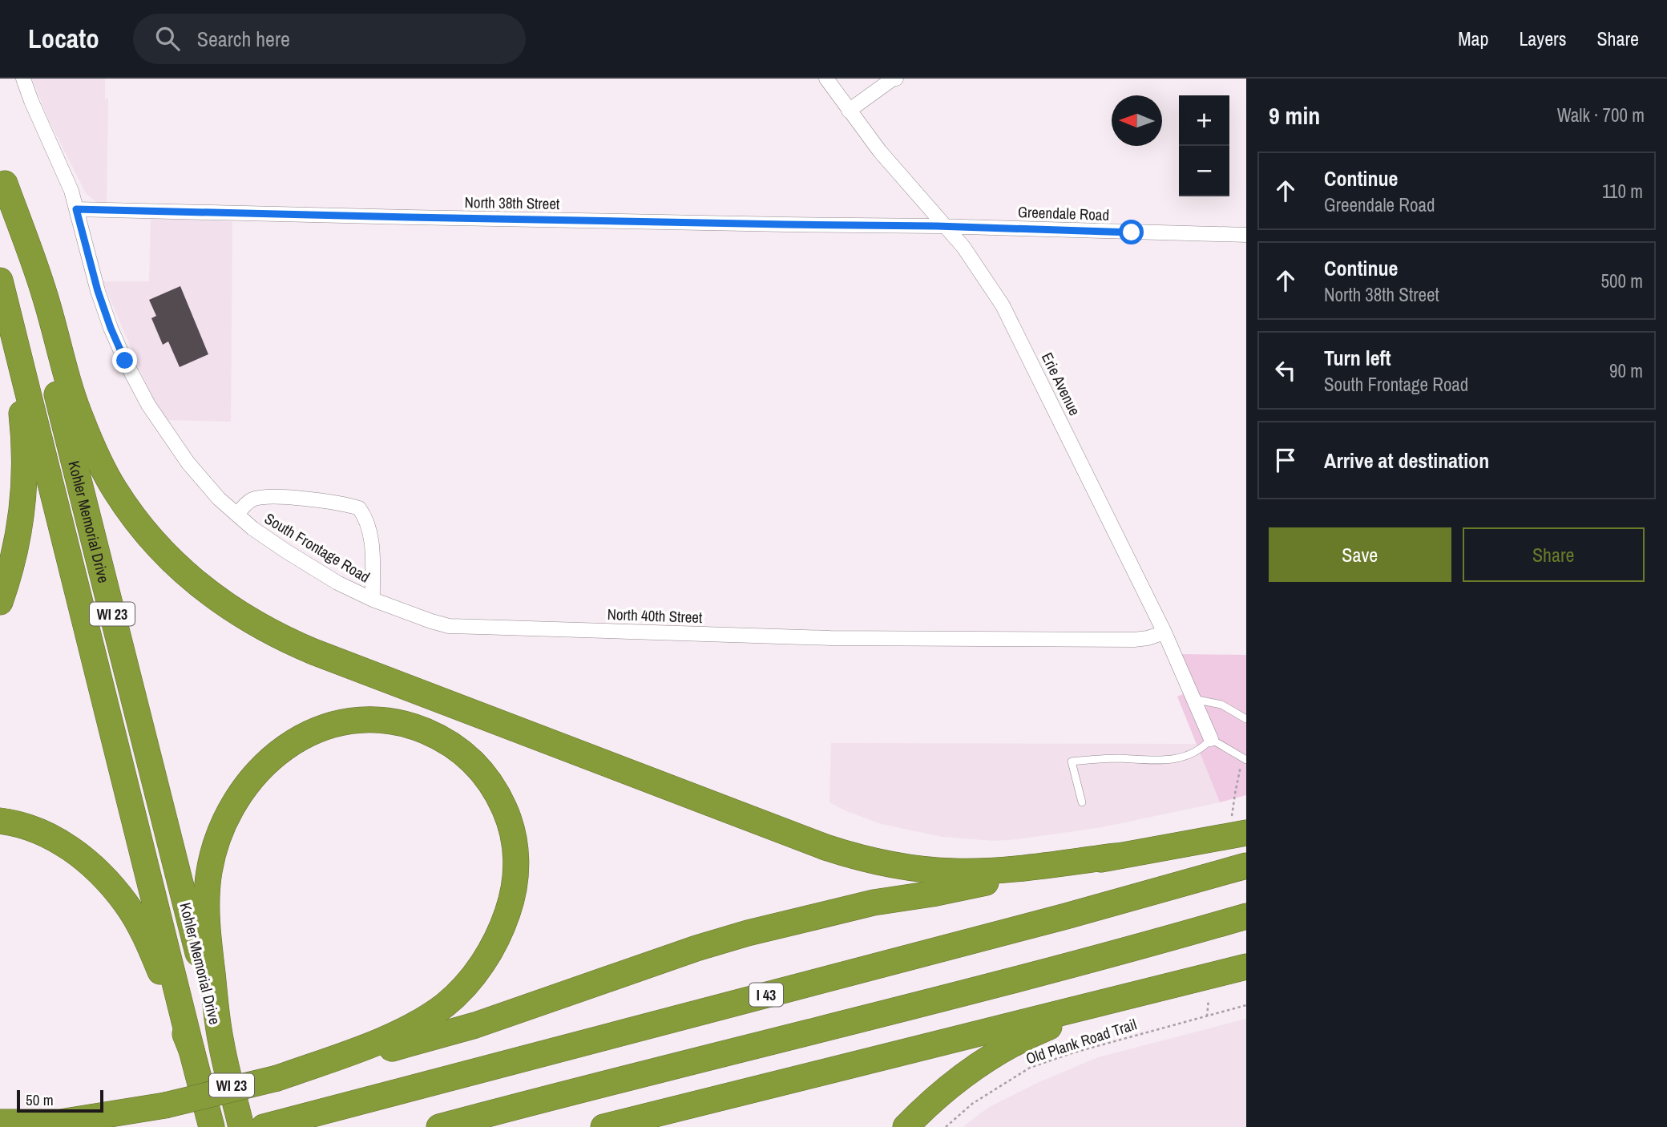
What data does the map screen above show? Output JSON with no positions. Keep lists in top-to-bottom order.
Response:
{
  "streets": {
    "highway": ["Kohler Memorial Drive", "WI 23", "I 43"],
    "street": [
      "North 38th Street",
      "Greendale Road",
      "Erie Avenue",
      "South Frontage Road",
      "North 40th Street"
    ],
    "path": ["Old Plank Road Trail"]
  },
  "crossings": [
    ["North 38th Street", "Greendale Road"],
    ["North 38th Street", "Erie Avenue"],
    ["North 38th Street", "South Frontage Road"],
    ["Greendale Road", "Erie Avenue"],
    ["Erie Avenue", "North 40th Street"],
    ["Kohler Memorial Drive", "WI 23"],
    ["South Frontage Road", "North 40th Street"]
  ],
  "scale_bar": "50 m",
  "north": "left",
  "page": {
    "header": "Locato",
    "search": "Search here",
    "nav": ["Map", "Layers", "Share"],
    "heading": ["9 min", "Walk · 700 m"],
    "map_buttons": ["+", "−"],
    "list": [
      ["Continue", "Greendale Road", "110 m"],
      ["Continue", "North 38th Street", "500 m"],
      ["Turn left", "South Frontage Road", "90 m"],
      "Arrive at destination"
    ],
    "buttons": ["Save", "Share"],
    "scale": "50 m"
  }
}
